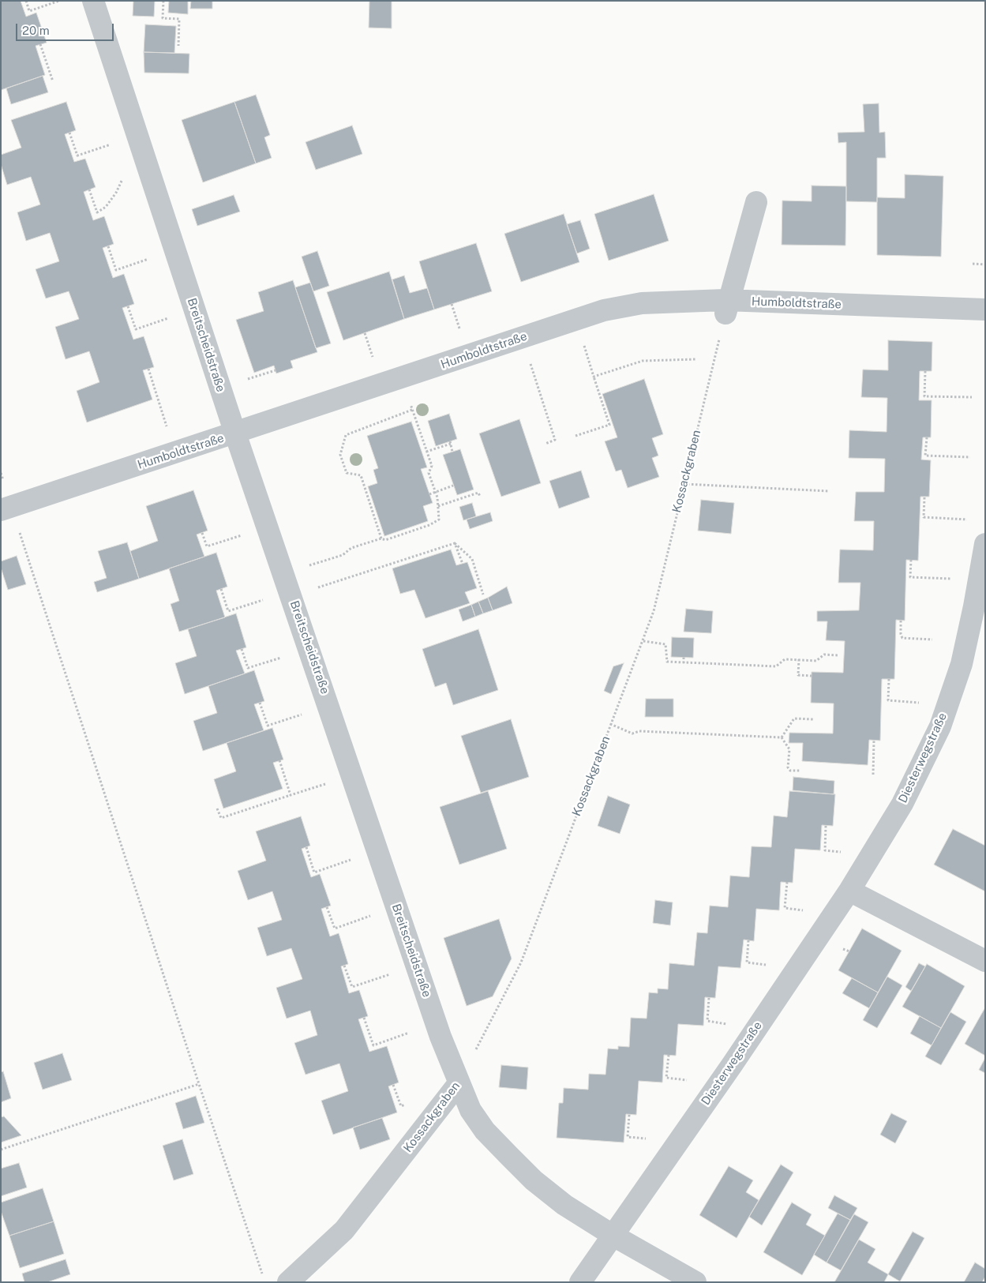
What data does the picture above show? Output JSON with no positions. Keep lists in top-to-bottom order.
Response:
{
  "streets": {
    "street": [
      "Humboldtstraße",
      "Breitscheidstraße",
      "Kossackgraben",
      "Diesterwegstraße"
    ]
  },
  "crossings": [
    ["Humboldtstraße", "Breitscheidstraße"],
    ["Humboldtstraße", "Kossackgraben"],
    ["Breitscheidstraße", "Kossackgraben"],
    ["Breitscheidstraße", "Diesterwegstraße"]
  ],
  "scale_bar": "20 m"
}
